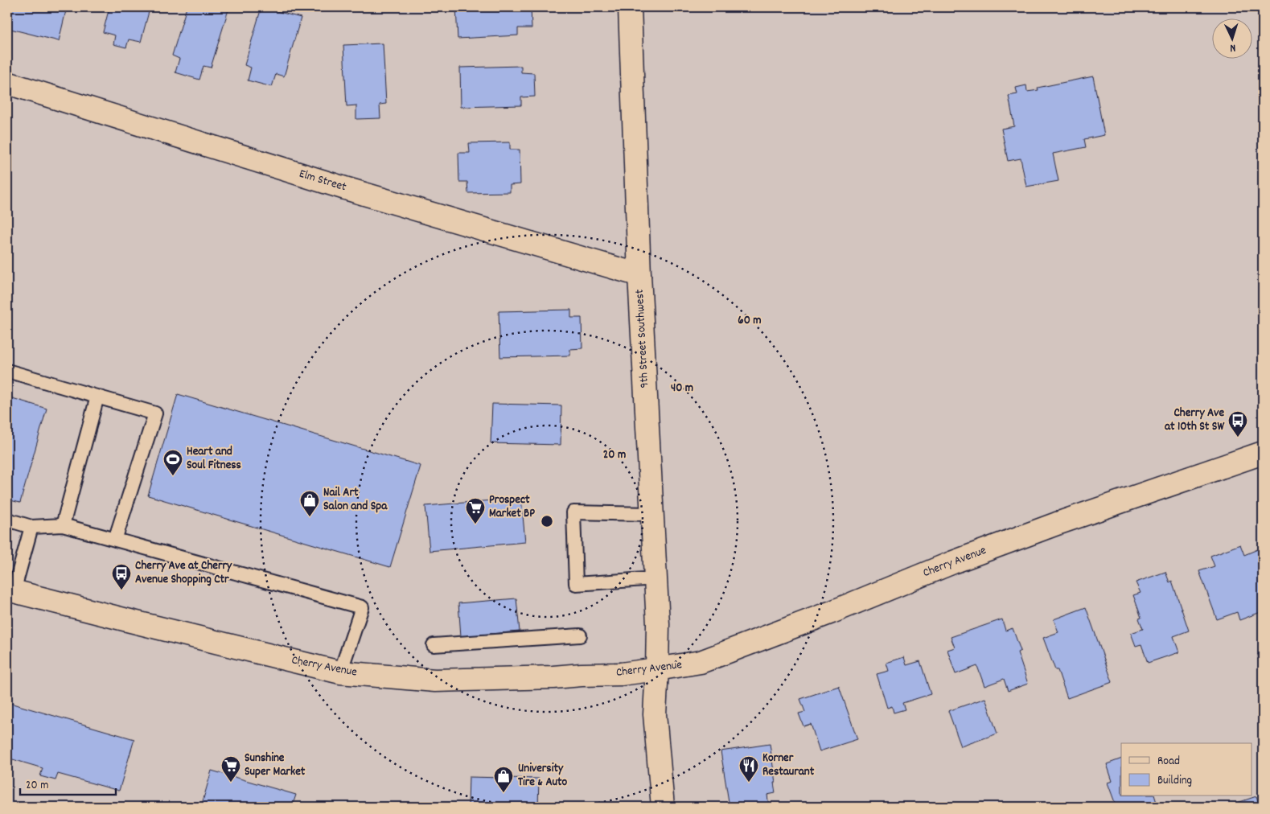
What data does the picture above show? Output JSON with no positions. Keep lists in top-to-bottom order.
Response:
{
  "streets": {
    "street": ["Elm Street", "9th Street Southwest", "Cherry Avenue"]
  },
  "crossings": [
    ["Elm Street", "9th Street Southwest"],
    ["9th Street Southwest", "Cherry Avenue"]
  ],
  "places": {
    "bus stop": ["Cherry Ave at 10th St SW", "Cherry Ave at Cherry Avenue Shopping Ctr"],
    "sports": ["Heart and Soul Fitness"],
    "shop": ["Nail Art Salon and Spa", "University Tire & Auto"],
    "supermarket": ["Prospect Market BP", "Sunshine Super Market"],
    "restaurant": ["Korner Restaurant"]
  },
  "legend": ["Road", "Building"],
  "scale_bar": "20 m",
  "north": "bottom",
  "rings": ["60 m", "40 m", "20 m"]
}
